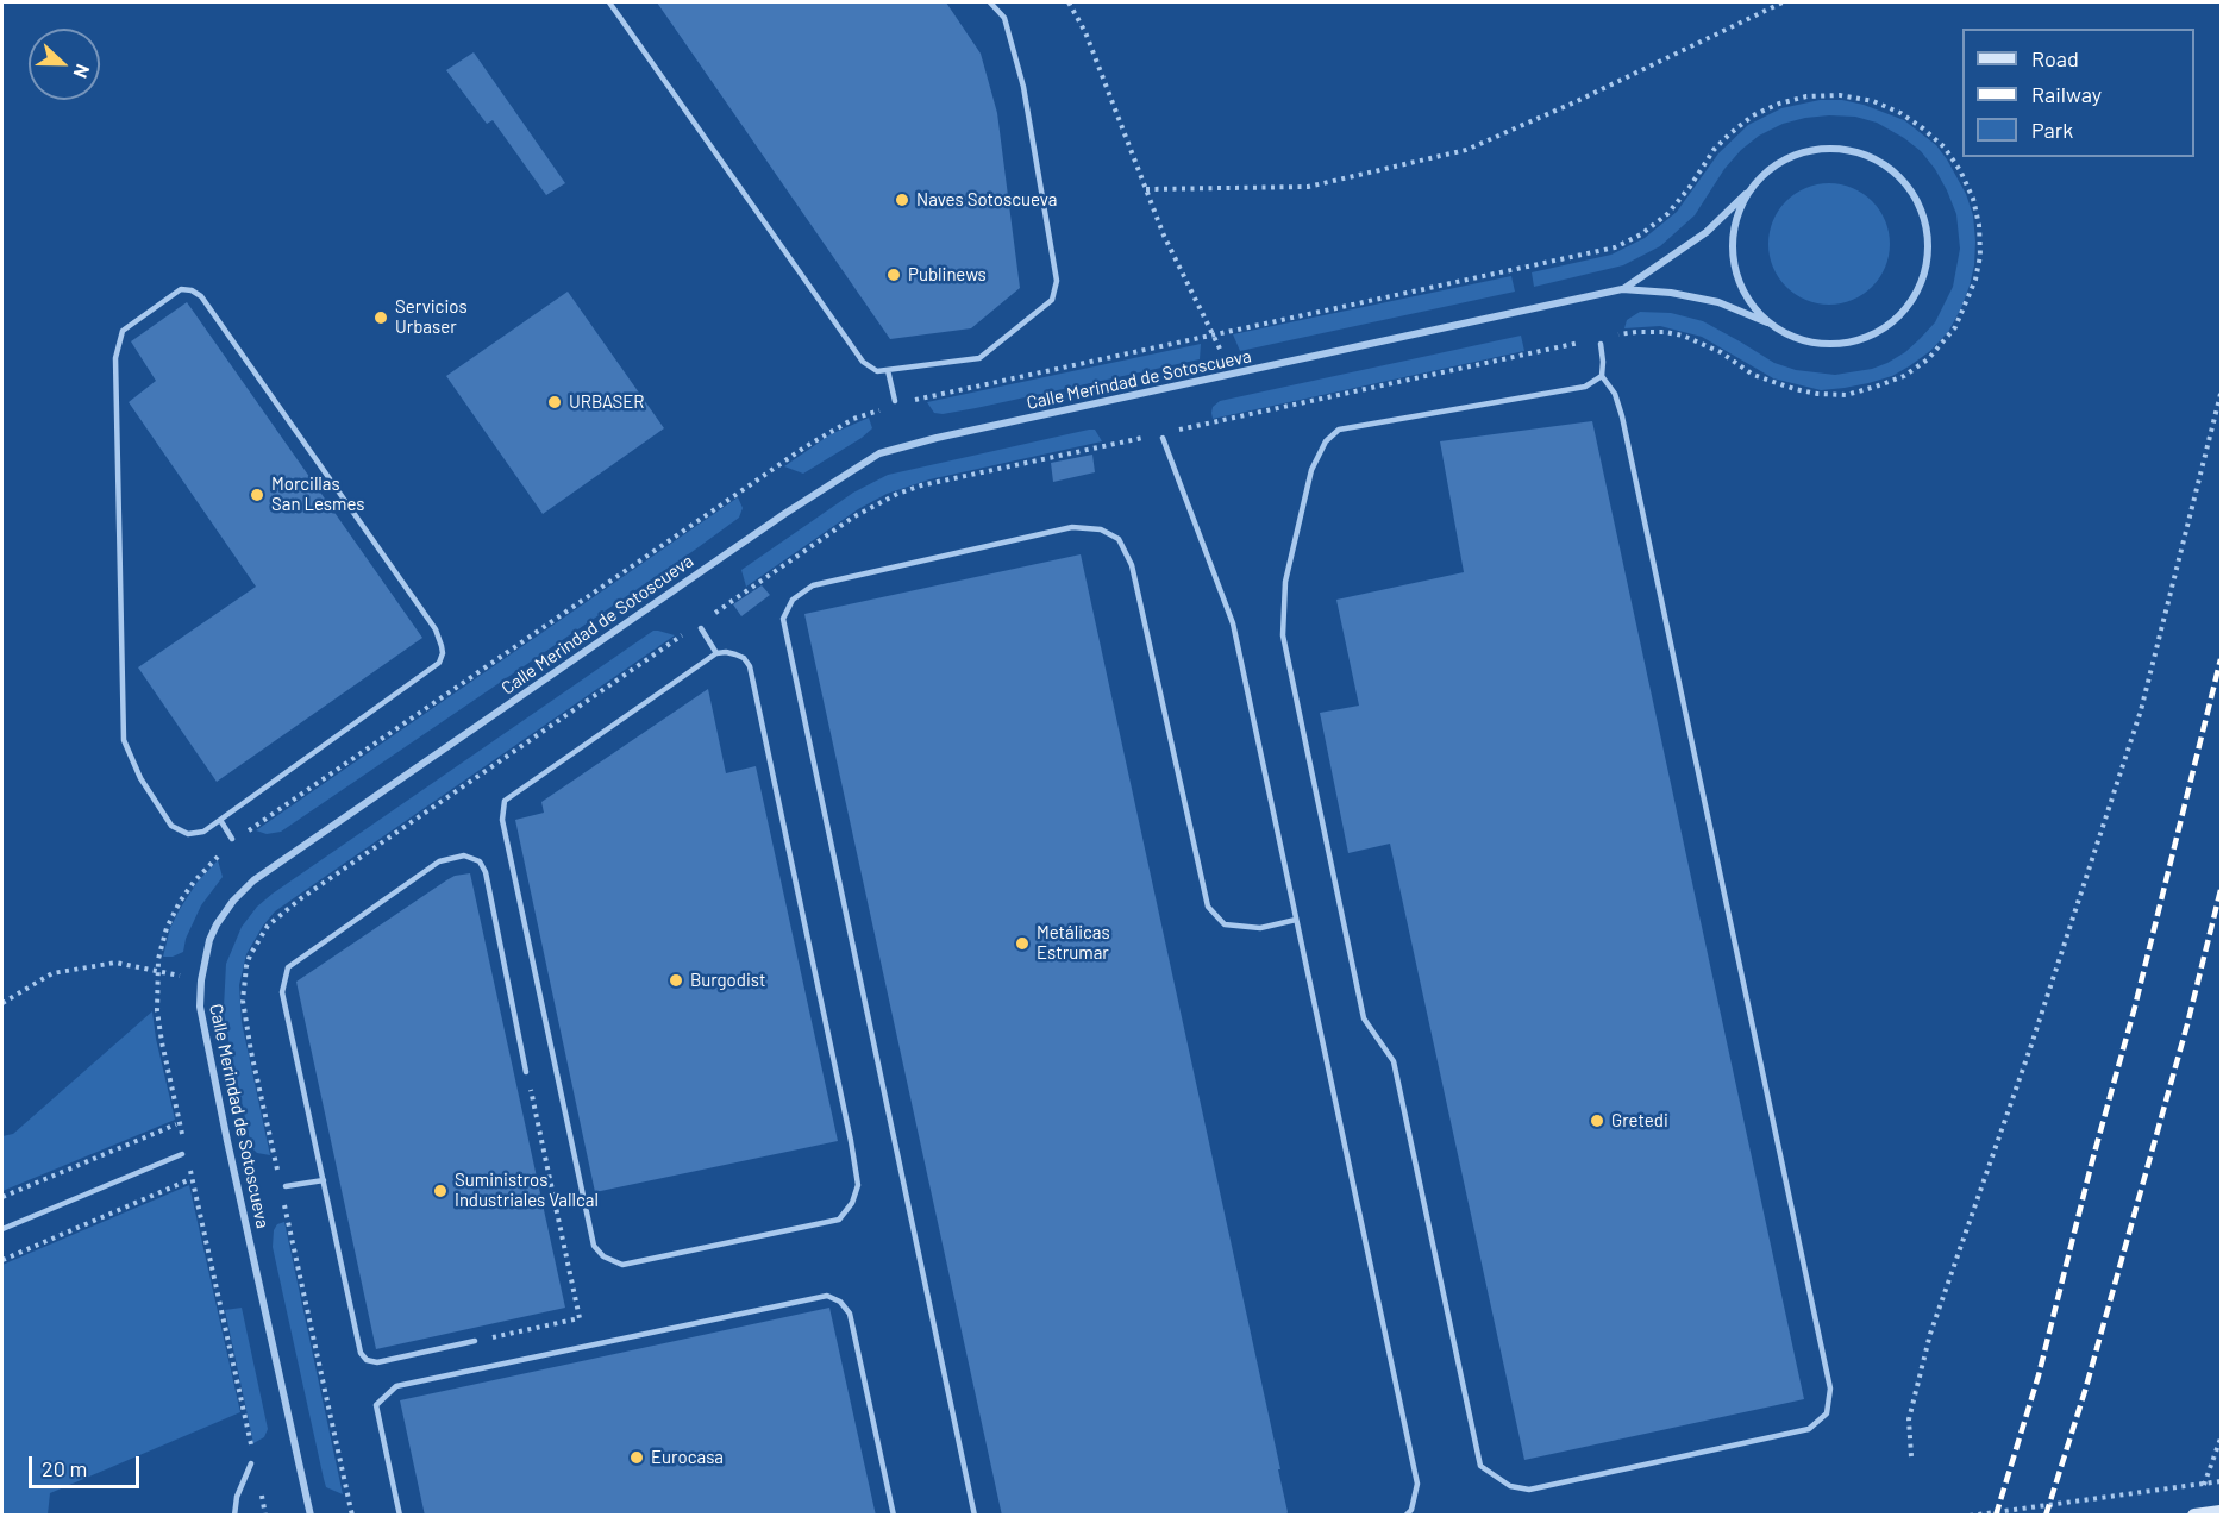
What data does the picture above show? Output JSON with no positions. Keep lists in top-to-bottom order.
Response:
{
  "streets": {
    "street": ["Calle Merindad de Sotoscueva"]
  },
  "places": [
    "Naves Sotoscueva",
    "Publinews",
    "Servicios Urbaser",
    "URBASER",
    "Morcillas San Lesmes",
    "Metálicas Estrumar",
    "Burgodist",
    "Gretedi",
    "Suministros Industriales Vallcal",
    "Eurocasa"
  ],
  "legend": ["Road", "Railway", "Park"],
  "scale_bar": "20 m",
  "north": "right"
}
